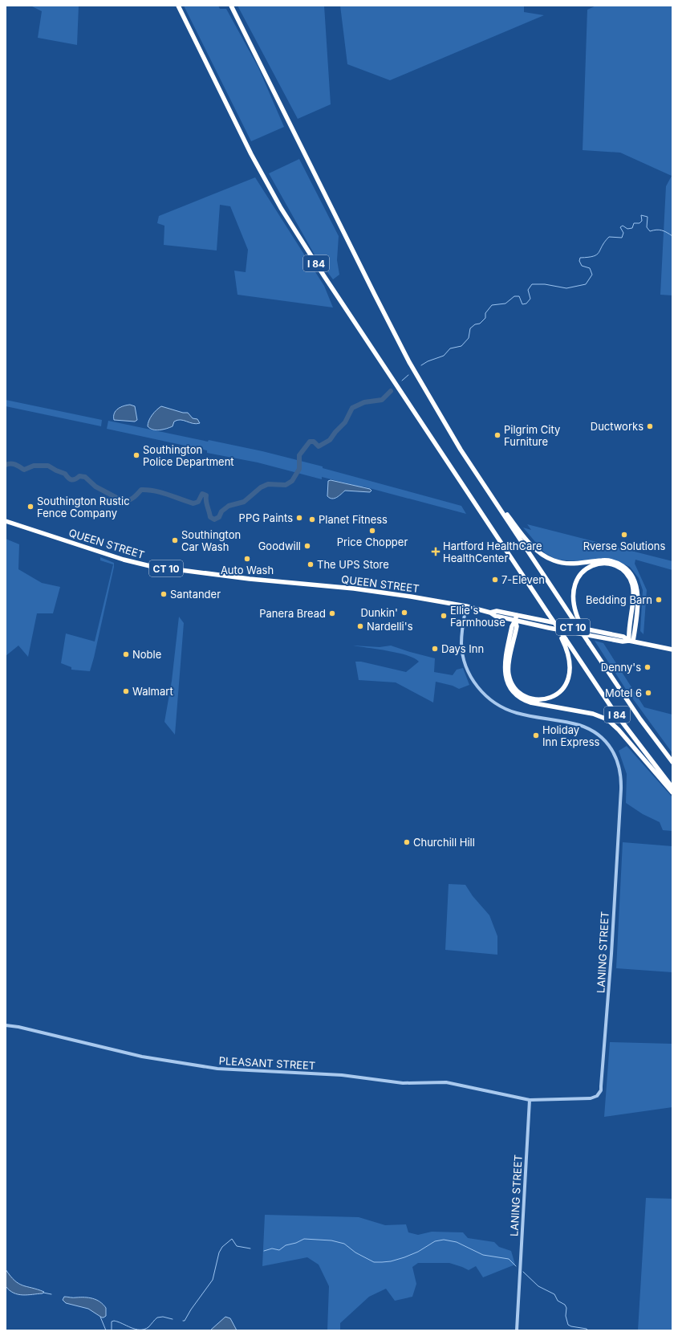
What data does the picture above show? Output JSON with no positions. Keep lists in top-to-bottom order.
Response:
{
  "streets": {
    "highway": ["I 84", "QUEEN STREET", "CT 10"],
    "street": ["LANING STREET", "PLEASANT STREET"]
  },
  "crossings": [
    ["QUEEN STREET", "LANING STREET"],
    ["LANING STREET", "PLEASANT STREET"]
  ],
  "places": {
    "other": [
      "Ductworks",
      "Pilgrim City Furniture",
      "Southington Police Department",
      "Southington Rustic Fence Company",
      "PPG Paints",
      "Planet Fitness",
      "Price Chopper",
      "Rverse Solutions",
      "Southington Car Wash",
      "Goodwill",
      "Auto Wash",
      "The UPS Store",
      "7-Eleven",
      "Santander",
      "Bedding Barn",
      "Dunkin'",
      "Panera Bread",
      "Ellie's Farmhouse",
      "Nardelli's",
      "Days Inn",
      "Noble",
      "Denny's",
      "Walmart",
      "Motel 6",
      "Holiday Inn Express",
      "Churchill Hill"
    ],
    "health": ["Hartford HealthCare HealthCenter"]
  }
}
